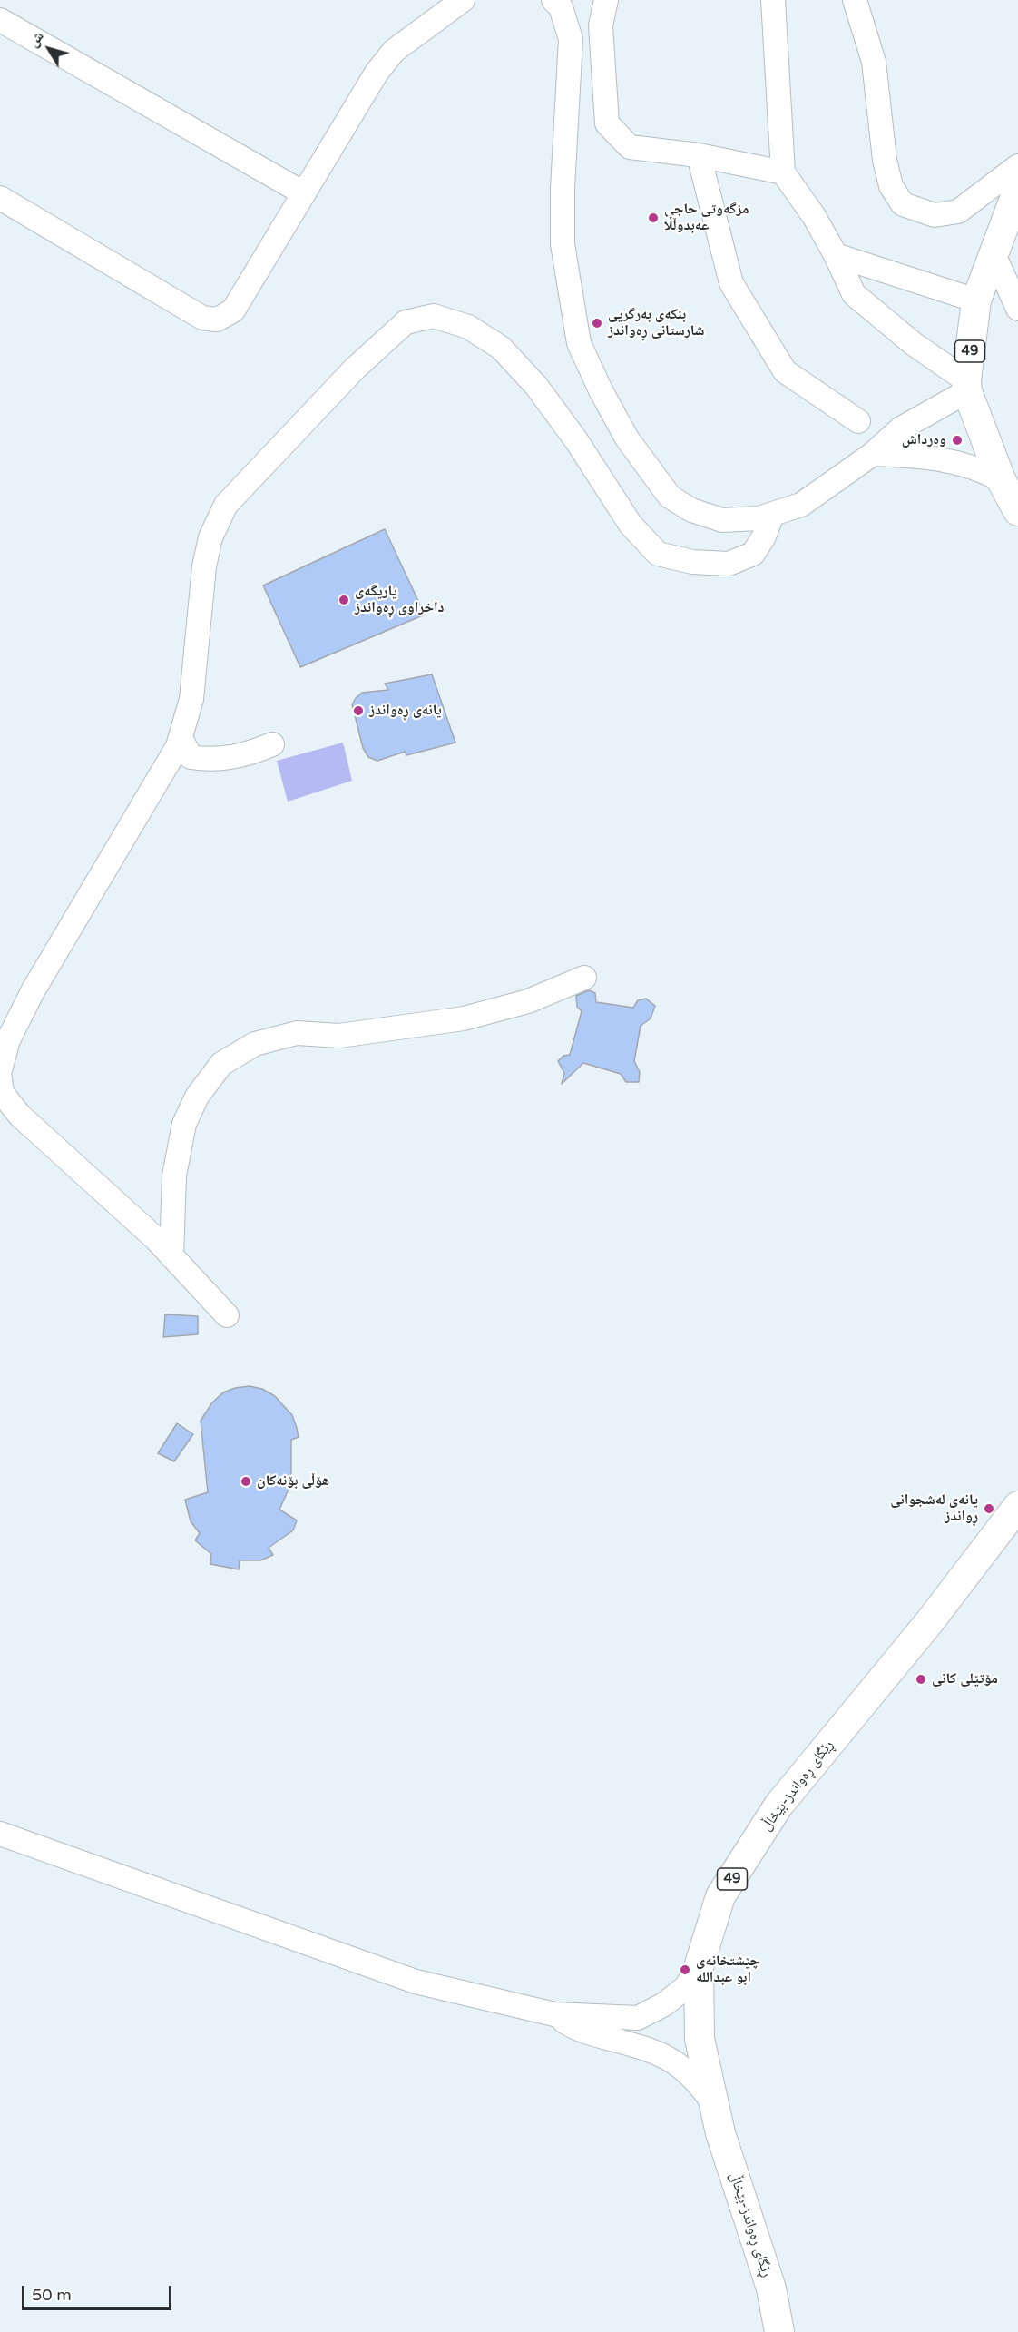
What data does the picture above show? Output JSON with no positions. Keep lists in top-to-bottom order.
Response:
{
  "streets": {
    "main road": ["49", "ڕێگای ڕەواندز-بێخاڵ"]
  },
  "places": [
    "مزگەوتی حاجی عەبدوڵڵا",
    "بنکەی بەرگریی شارستانی ڕەواندز",
    "وەرداش",
    "یاریگەی داخراوی ڕەواندز",
    "یانەی ڕەواندز",
    "هۆڵی بۆنەکان",
    "یانەی لەشجوانی ڕواندز",
    "مۆتێلی کانی",
    "چێشتخانەی ابو عبدالله"
  ],
  "scale_bar": "50 m",
  "north": "top left"
}
